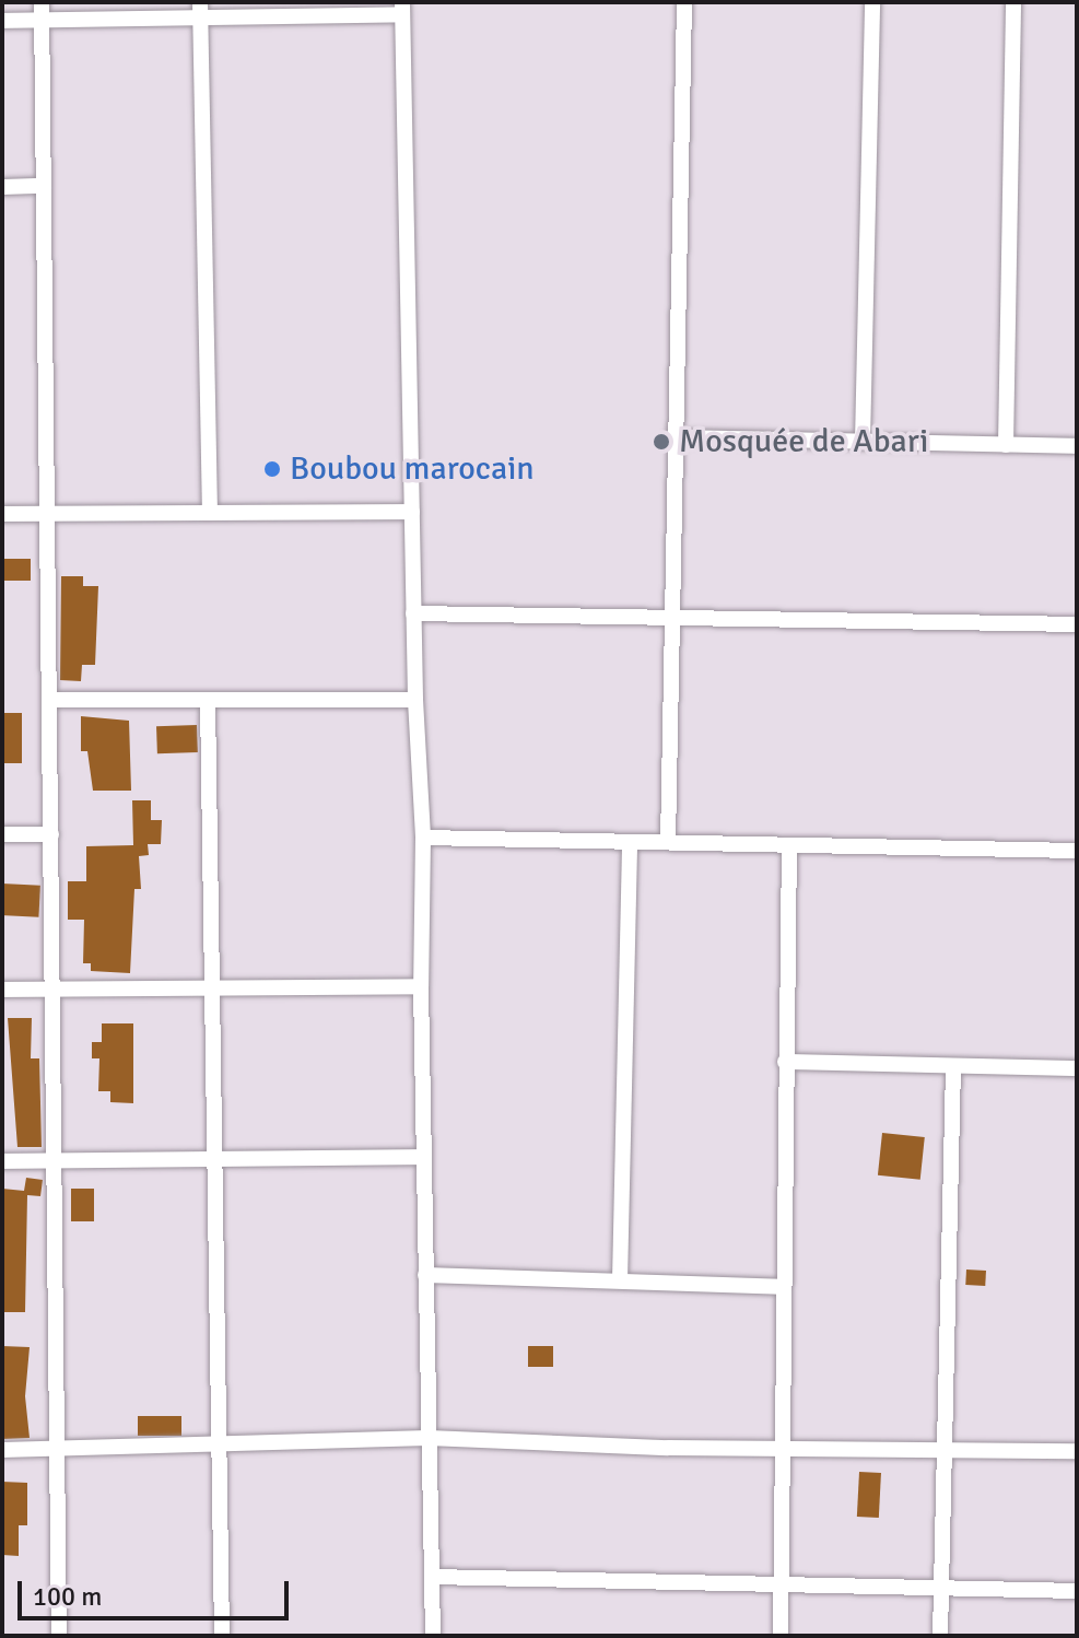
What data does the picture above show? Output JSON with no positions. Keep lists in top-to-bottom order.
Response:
{
  "places": ["Mosquée de Abari", "Boubou marocain"],
  "scale_bar": "100 m"
}
